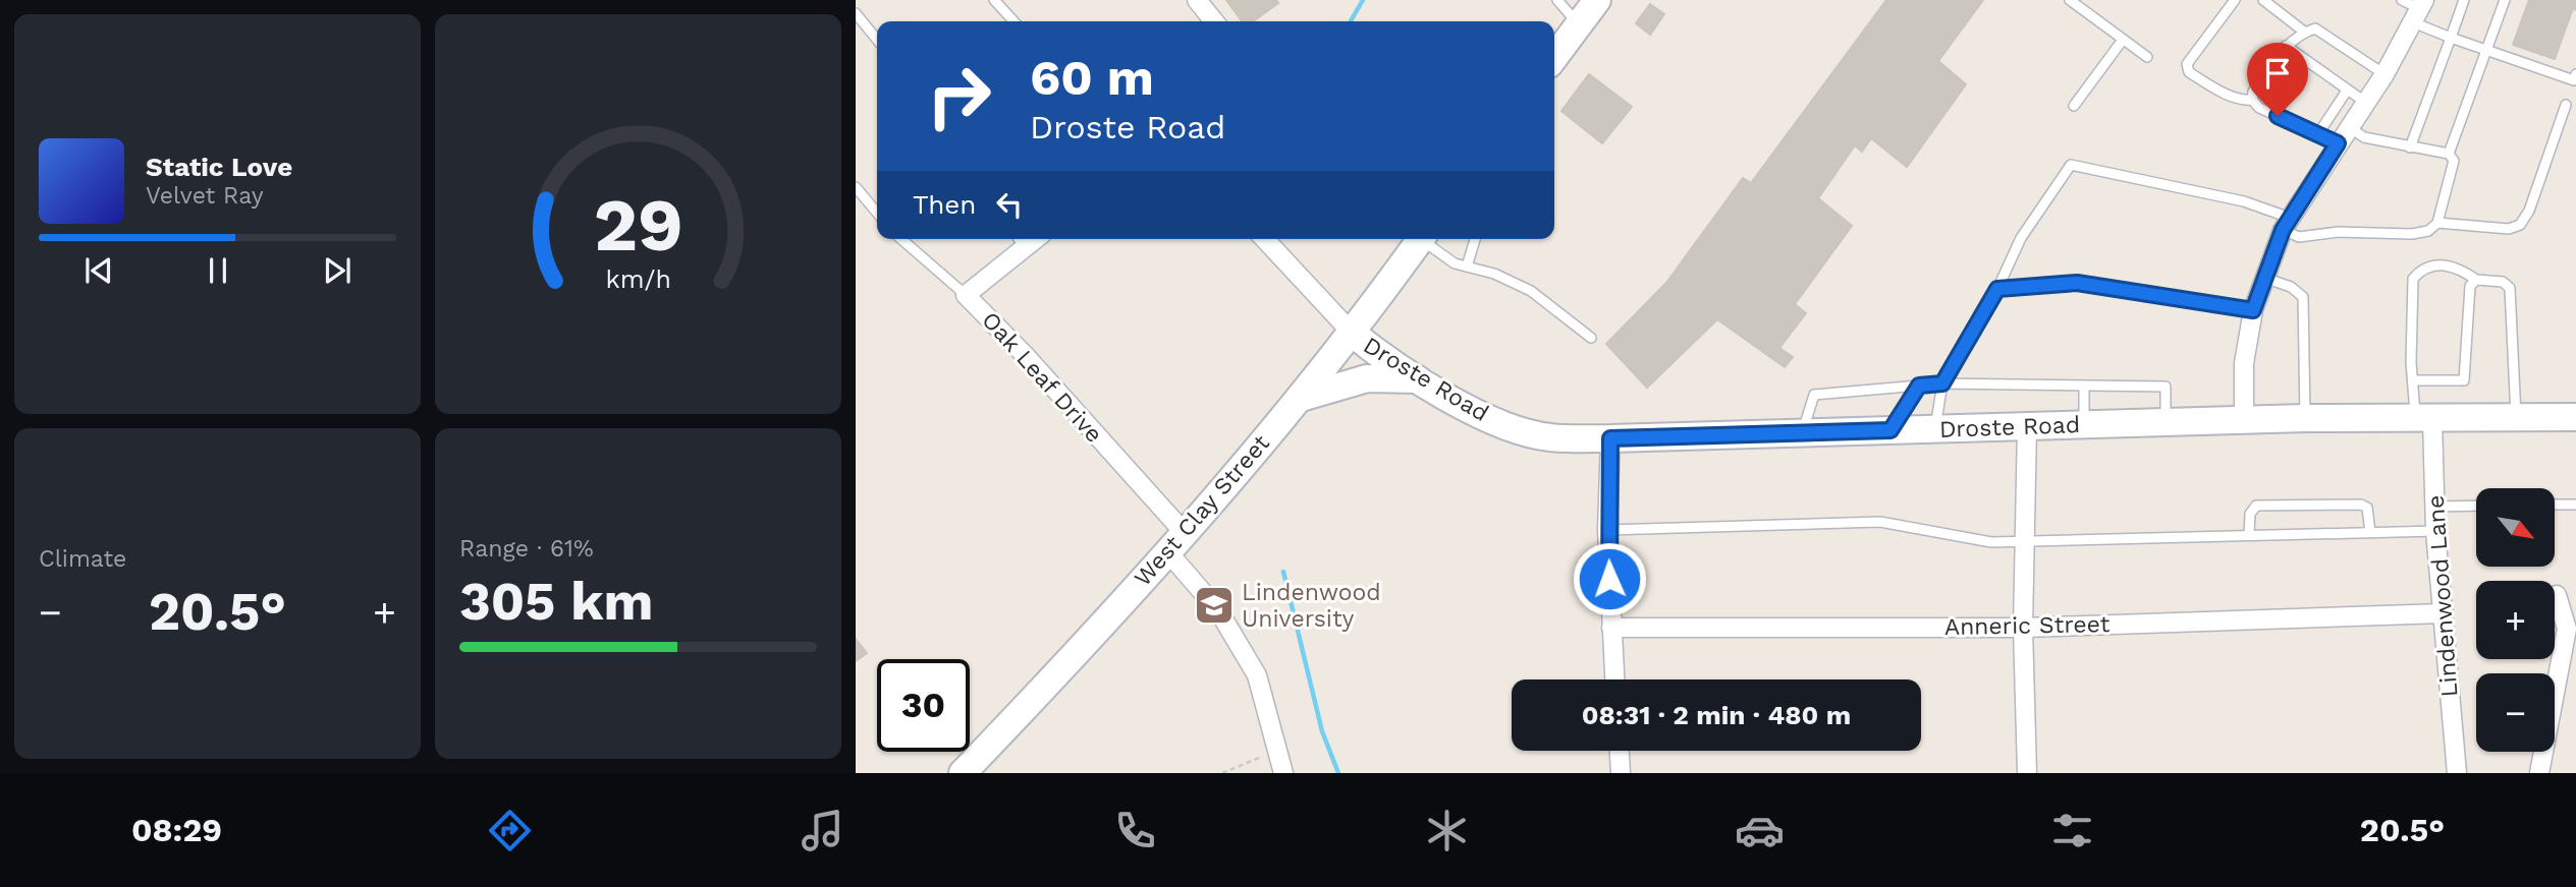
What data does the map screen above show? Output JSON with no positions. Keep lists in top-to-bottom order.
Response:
{
  "streets": {
    "street": [
      "Oak Leaf Drive",
      "Droste Road",
      "West Clay Street",
      "Lindenwood Lane",
      "Anneric Street"
    ]
  },
  "crossings": [
    ["Oak Leaf Drive", "West Clay Street"],
    ["Droste Road", "West Clay Street"],
    ["Droste Road", "Lindenwood Lane"],
    ["Lindenwood Lane", "Anneric Street"]
  ],
  "places": {
    "school or university": ["Lindenwood University"]
  },
  "north": "bottom right",
  "page": {
    "turn": ["60 m", "Droste Road"],
    "song": ["Static Love", "Velvet Ray"],
    "then": "Then",
    "tile": [
      "Climate",
      ["Range · 61%", "305 km"]
    ],
    "map_buttons": ["+", "−"],
    "heat": ["−", "20.5°", "+"],
    "limit": "30",
    "trip": "08:31 · 2 min · 480 m",
    "tabs": ["08:29", "20.5°"],
    "gauge": ["29", "km/h"]
  }
}
